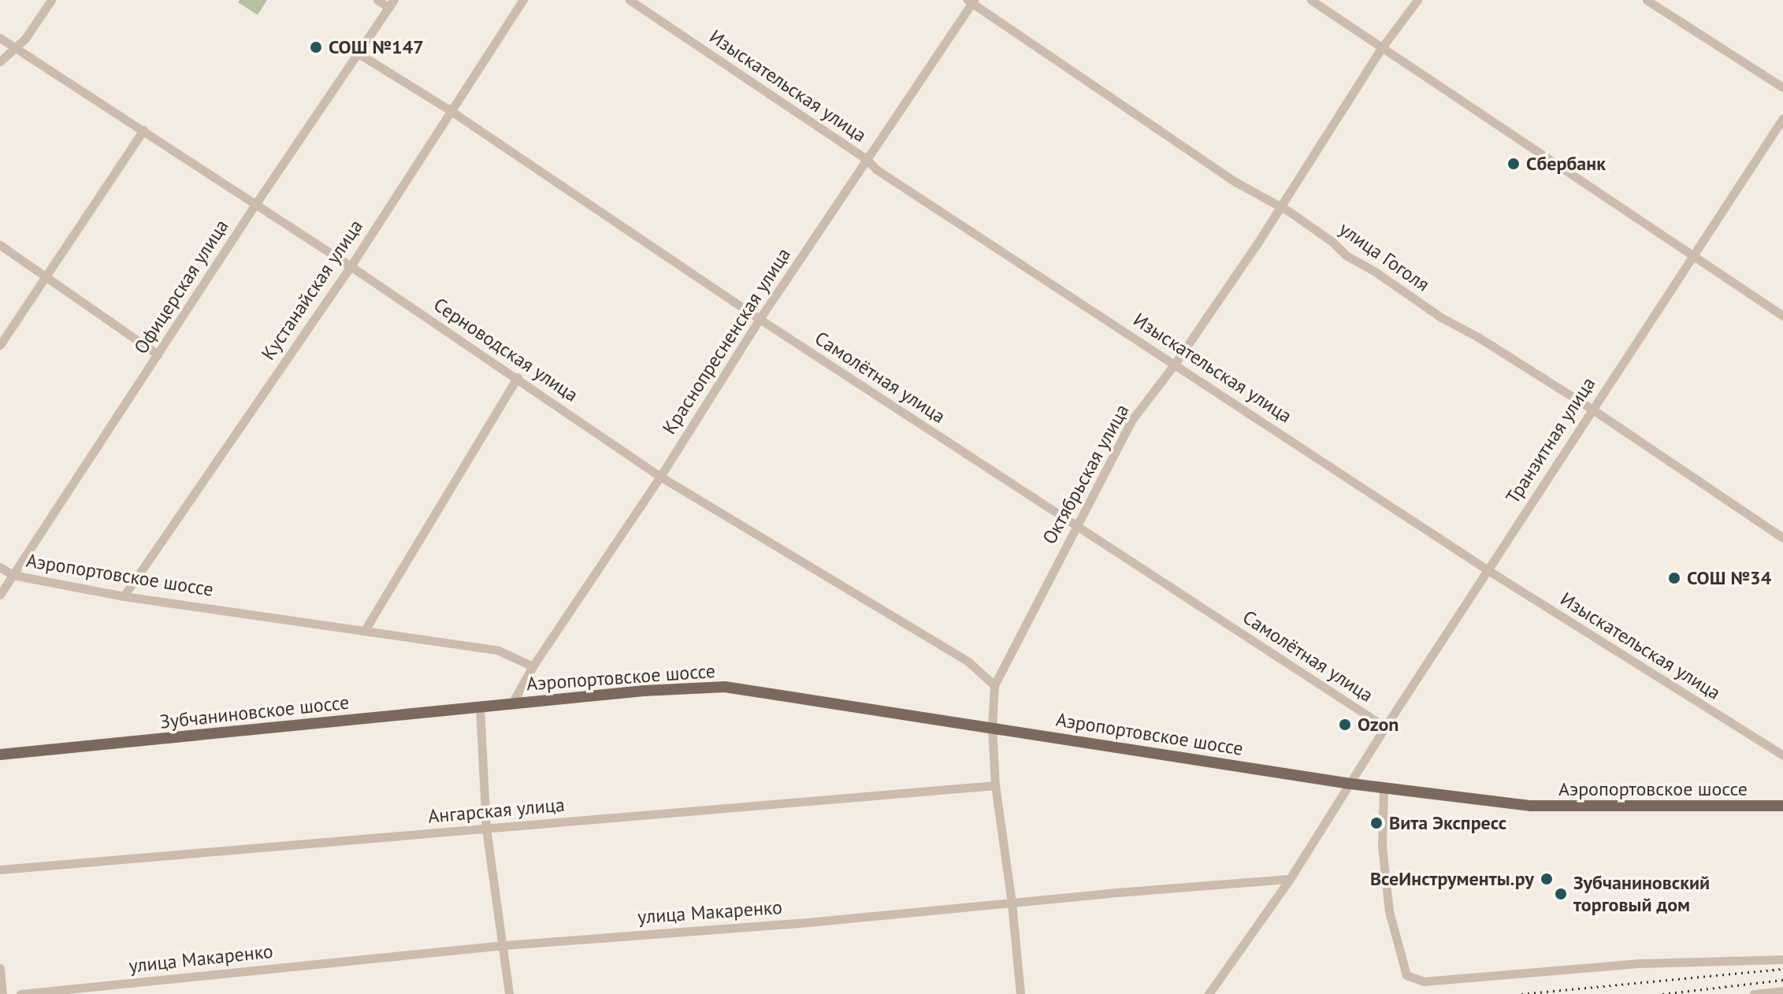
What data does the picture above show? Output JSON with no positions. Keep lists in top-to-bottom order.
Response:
{
  "streets": {
    "main road": ["Аэропортовское шоссе", "Зубчаниновское шоссе"],
    "street": [
      "Изыскательская улица",
      "улица Гоголя",
      "Офицерская улица",
      "Кустанайская улица",
      "Краснопресненская улица",
      "Серноводская улица",
      "Самолётная улица",
      "Транзитная улица",
      "Октябрьская улица",
      "Ангарская улица",
      "улица Макаренко"
    ]
  },
  "crossings": [
    ["Изыскательская улица", "Краснопресненская улица"],
    ["Изыскательская улица", "Транзитная улица"],
    ["Изыскательская улица", "Октябрьская улица"],
    ["улица Гоголя", "Краснопресненская улица"],
    ["улица Гоголя", "Транзитная улица"],
    ["улица Гоголя", "Октябрьская улица"],
    ["Офицерская улица", "Серноводская улица"],
    ["Офицерская улица", "Самолётная улица"],
    ["Офицерская улица", "Аэропортовское шоссе"],
    ["Кустанайская улица", "Серноводская улица"],
    ["Кустанайская улица", "Самолётная улица"],
    ["Кустанайская улица", "Аэропортовское шоссе"],
    ["Краснопресненская улица", "Серноводская улица"],
    ["Краснопресненская улица", "Самолётная улица"],
    ["Краснопресненская улица", "Аэропортовское шоссе"],
    ["Краснопресненская улица", "Зубчаниновское шоссе"],
    ["Серноводская улица", "Октябрьская улица"],
    ["Самолётная улица", "Транзитная улица"],
    ["Самолётная улица", "Октябрьская улица"],
    ["Транзитная улица", "Аэропортовское шоссе"],
    ["Октябрьская улица", "Аэропортовское шоссе"],
    ["Октябрьская улица", "Ангарская улица"],
    ["Октябрьская улица", "улица Макаренко"],
    ["Аэропортовское шоссе", "Зубчаниновское шоссе"]
  ],
  "places": [
    "СОШ №147",
    "Сбербанк",
    "СОШ №34",
    "Ozon",
    "Вита Экспресс",
    "ВсеИнструменты.ру",
    "Зубчаниновский торговый дом"
  ]
}
